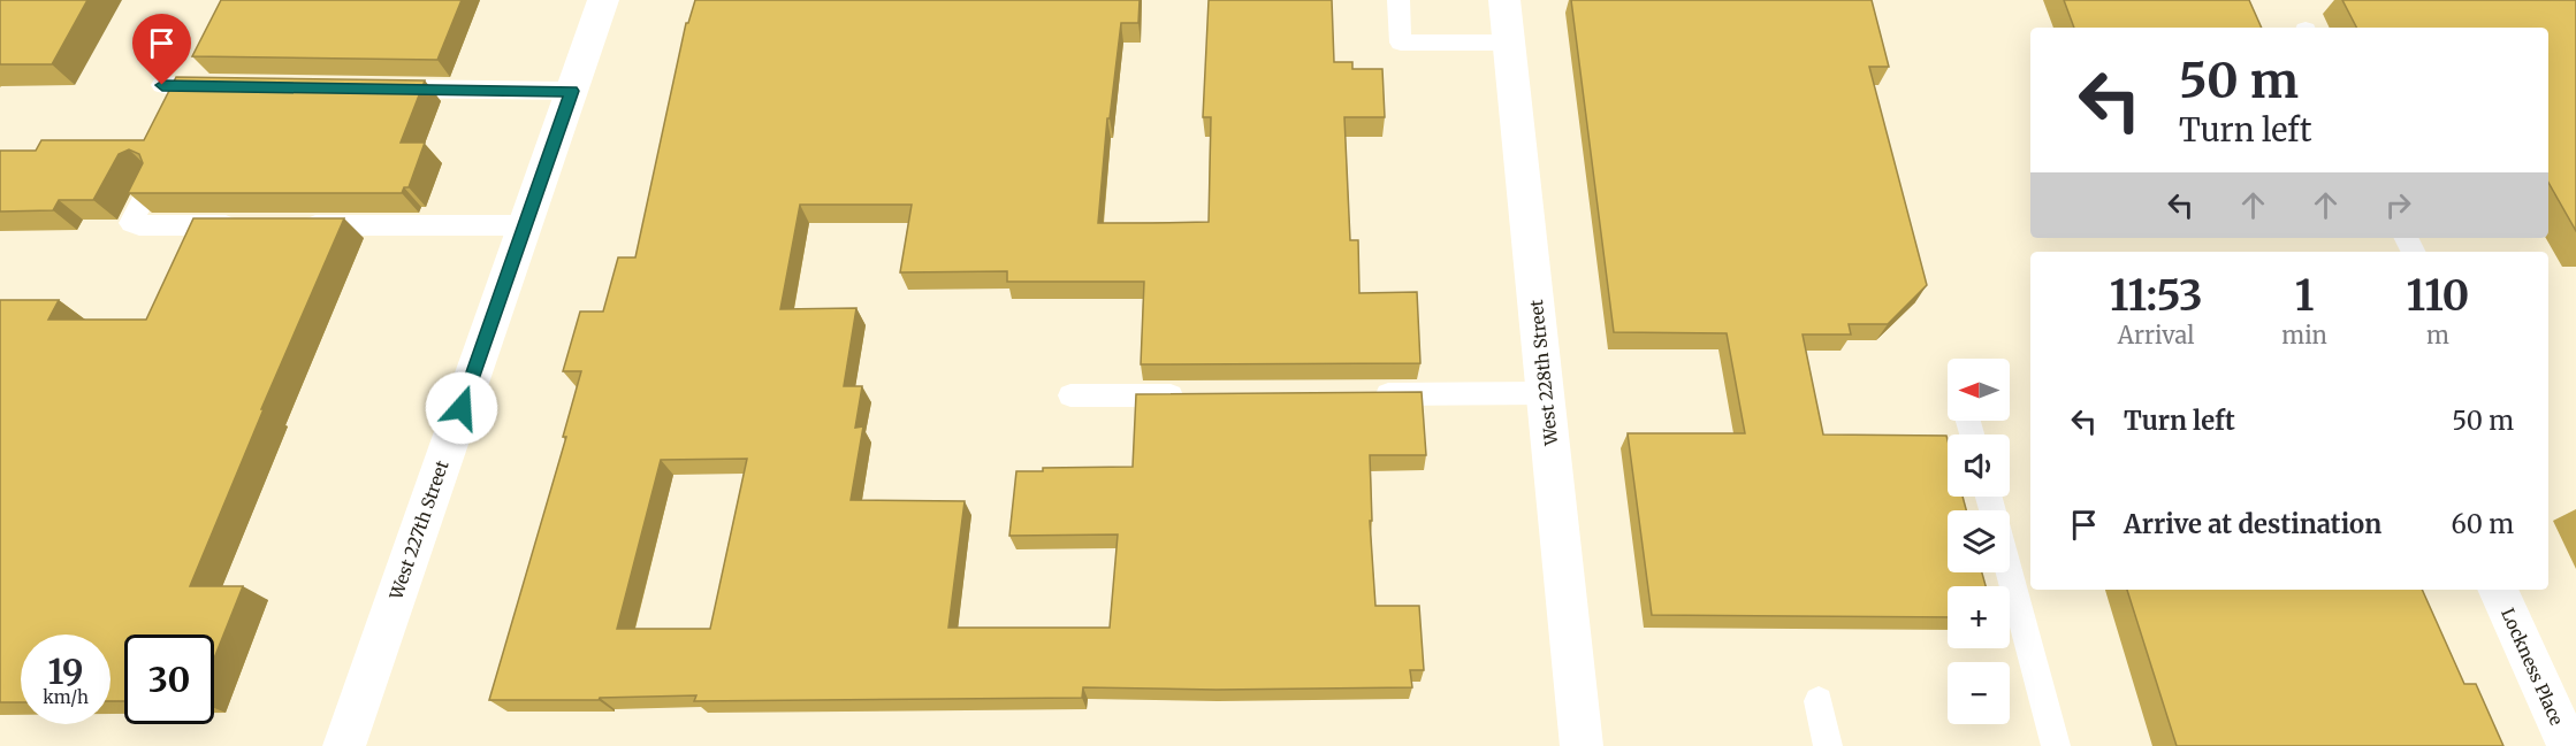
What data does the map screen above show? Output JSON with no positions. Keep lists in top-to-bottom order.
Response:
{
  "streets": {
    "street": ["West 228th Street", "West 227th Street", "Lockness Place"]
  },
  "north": "left",
  "page": {
    "turn": ["50 m", "Turn left"],
    "eta": [
      "11:53",
      "Arrival",
      "1",
      "min",
      "110",
      "m"
    ],
    "map_buttons": ["+", "−"],
    "list": [
      {
        "name": "Turn left",
        "value": "50 m"
      },
      {
        "name": "Arrive at destination",
        "value": "60 m"
      }
    ],
    "speed": "19 km/h",
    "limit": "30"
  }
}
